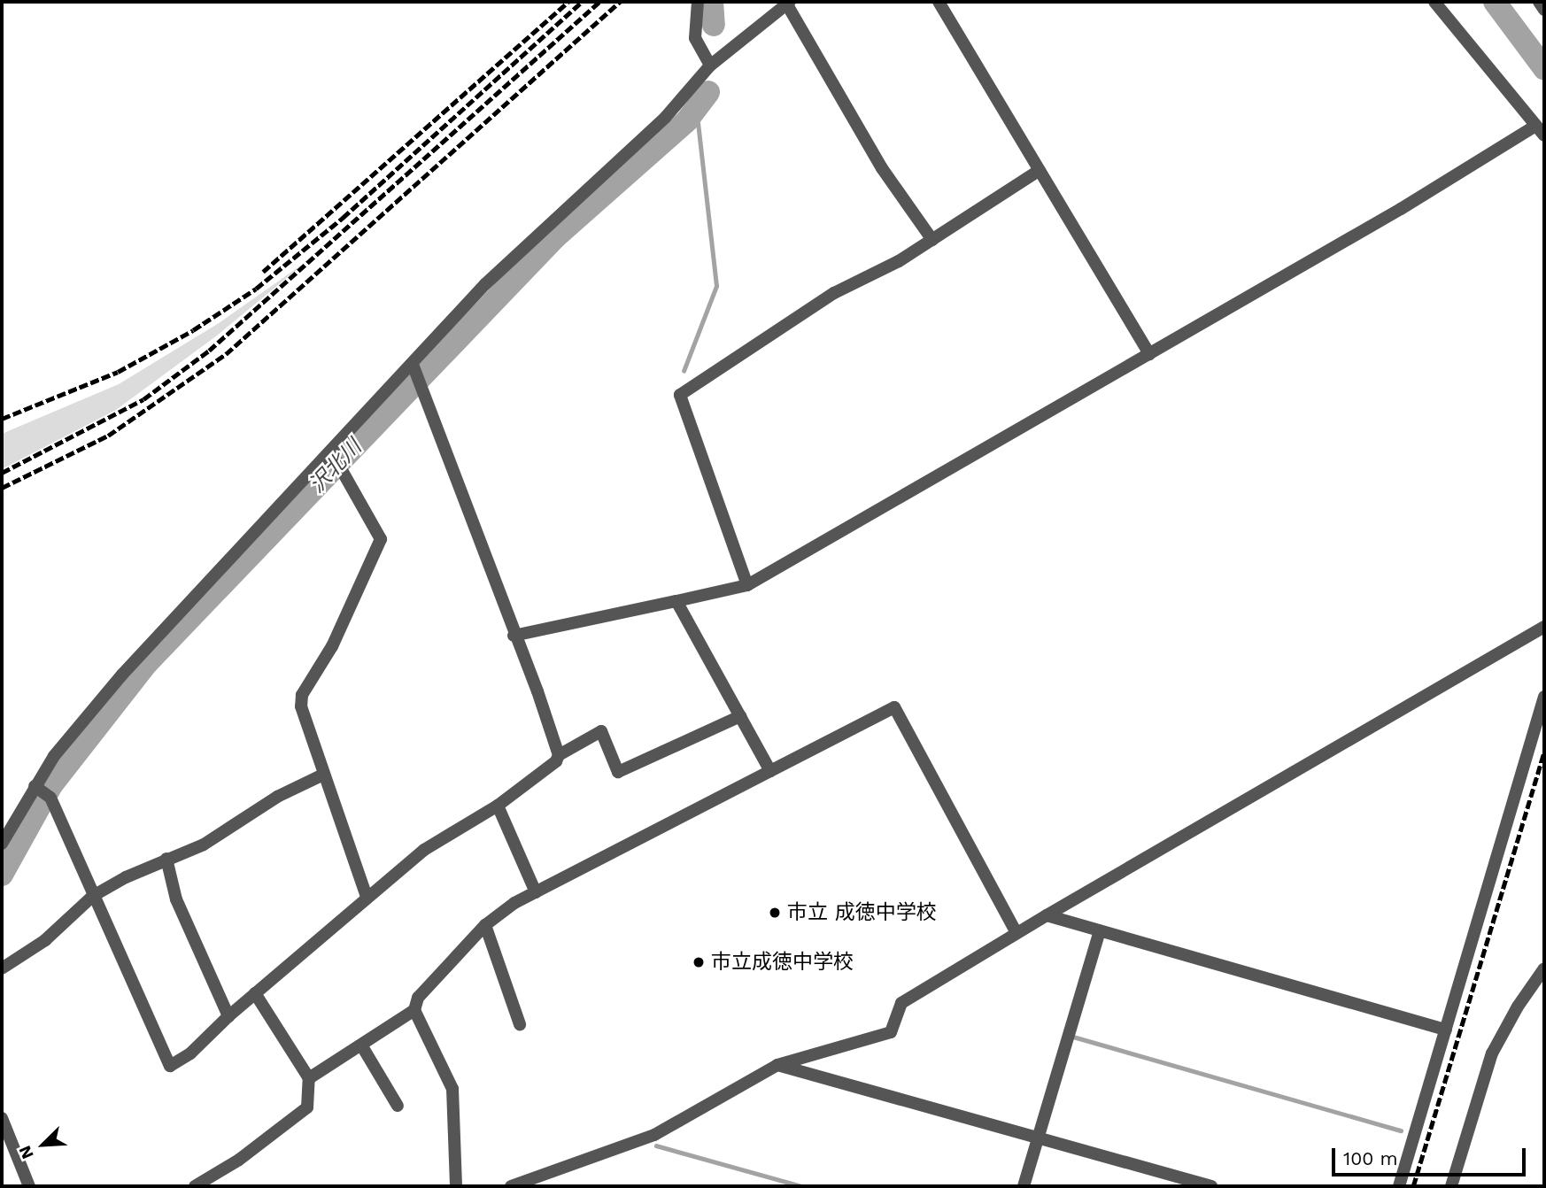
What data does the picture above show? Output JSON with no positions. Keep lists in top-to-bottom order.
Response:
{
  "water": ["沢北川"],
  "places": ["市立 成徳中学校", "市立成徳中学校"],
  "scale_bar": "100 m",
  "north": "bottom left"
}
